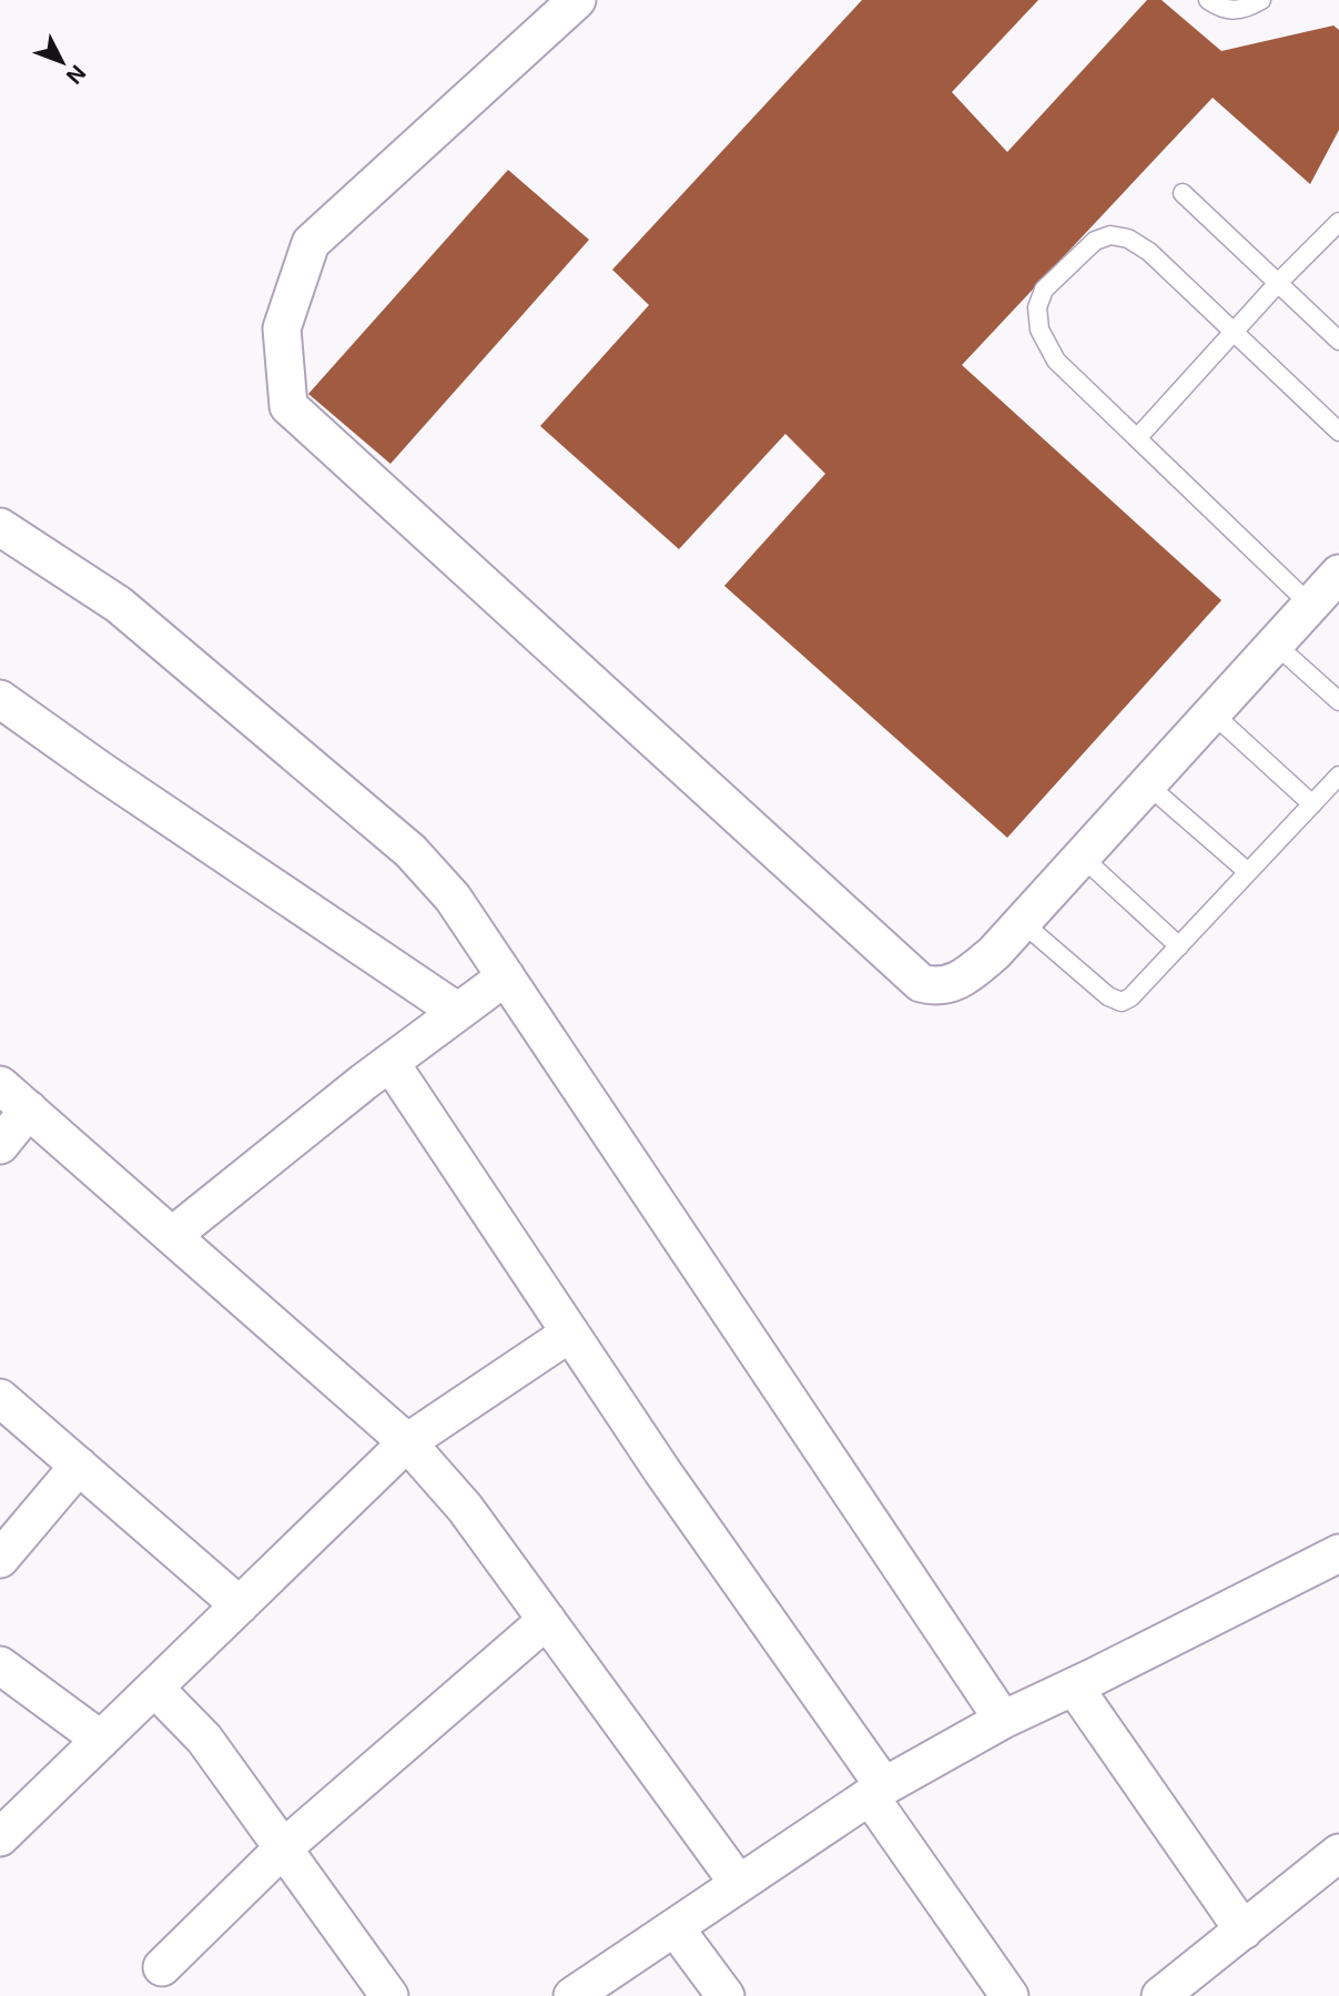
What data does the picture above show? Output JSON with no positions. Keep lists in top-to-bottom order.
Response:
{
  "north": "bottom right"
}
